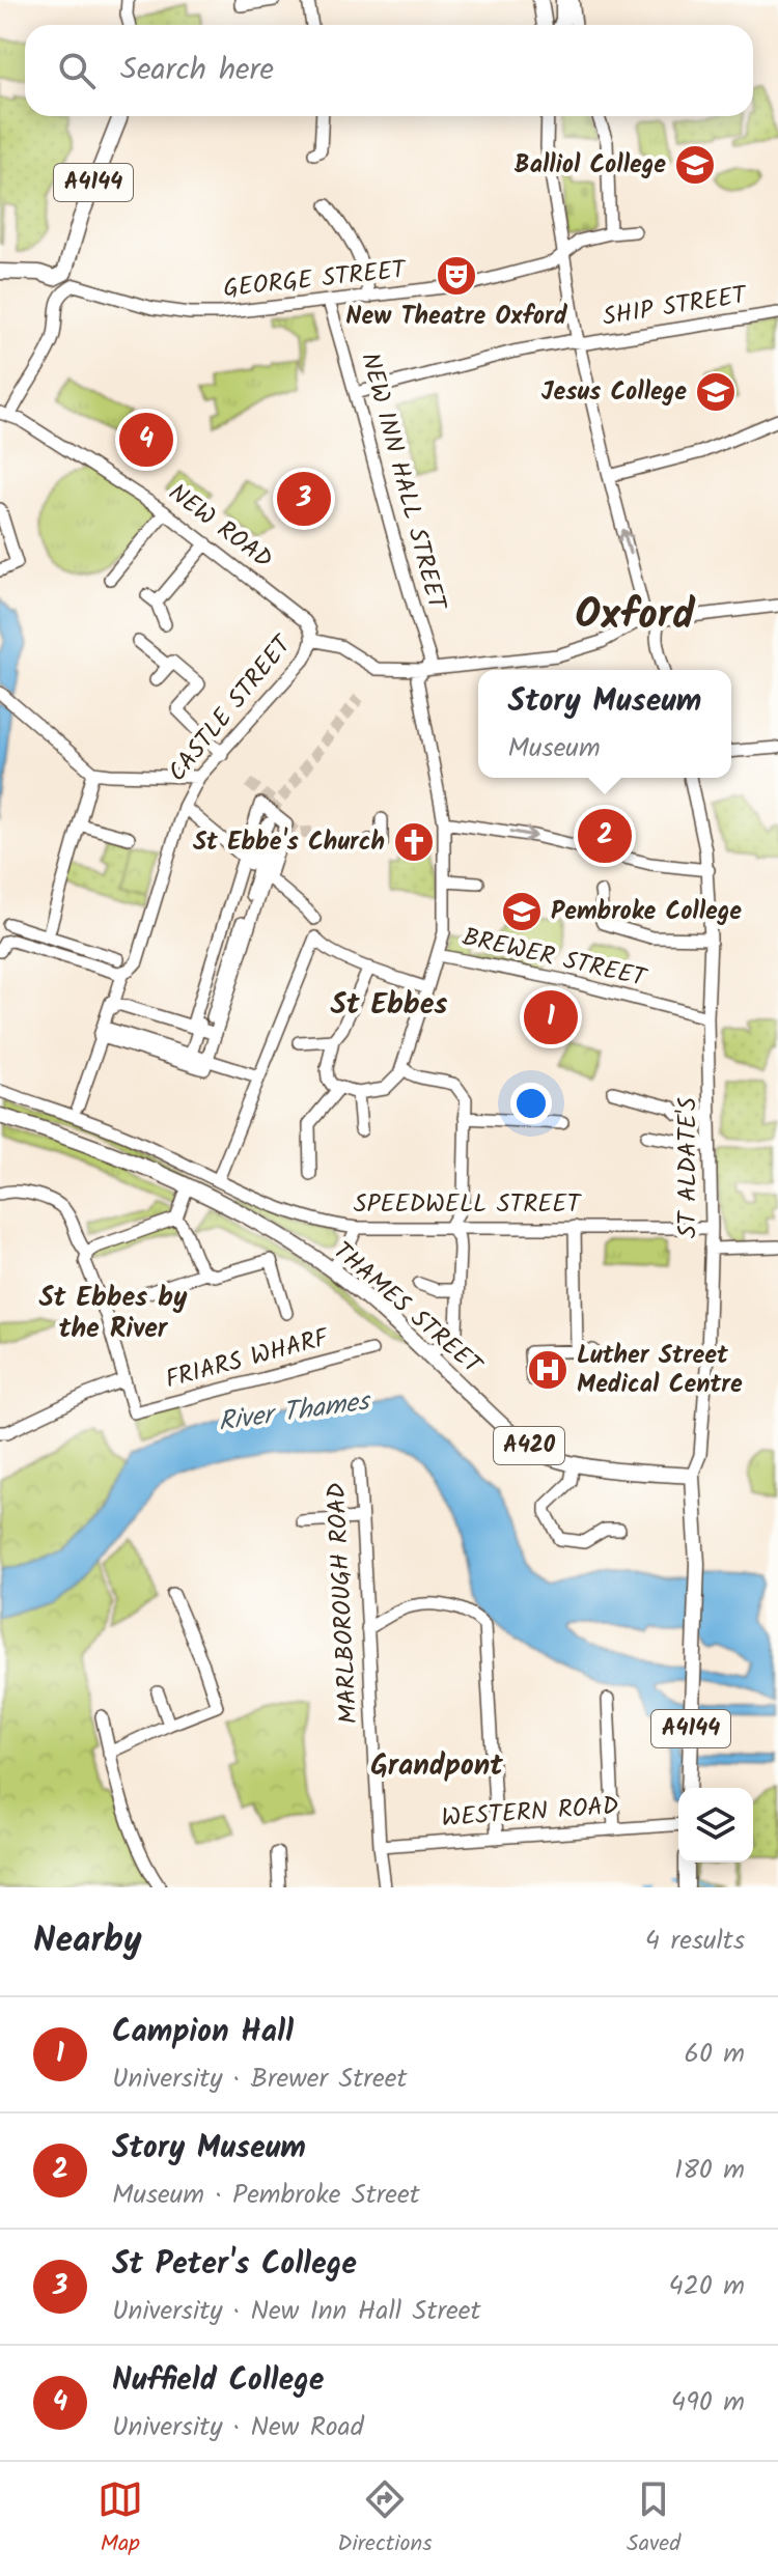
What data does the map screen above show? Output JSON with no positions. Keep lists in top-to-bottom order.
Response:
{
  "streets": {
    "main road": [
      "A4144",
      "ST ALDATE'S",
      "THAMES STREET",
      "A420"
    ],
    "street": [
      "GEORGE STREET",
      "SHIP STREET",
      "NEW INN HALL STREET",
      "NEW ROAD",
      "CASTLE STREET",
      "BREWER STREET",
      "SPEEDWELL STREET",
      "FRIARS WHARF",
      "MARLBOROUGH ROAD",
      "WESTERN ROAD"
    ]
  },
  "crossings": [
    ["GEORGE STREET", "NEW INN HALL STREET"],
    ["GEORGE STREET", "NEW ROAD"],
    ["SHIP STREET", "NEW INN HALL STREET"],
    ["NEW ROAD", "CASTLE STREET"],
    ["BREWER STREET", "ST ALDATE'S"],
    ["ST ALDATE'S", "SPEEDWELL STREET"],
    ["ST ALDATE'S", "THAMES STREET"],
    ["MARLBOROUGH ROAD", "WESTERN ROAD"]
  ],
  "districts": [
    "Oxford",
    "St Ebbes",
    "St Ebbes by the River",
    "Grandpont"
  ],
  "water": ["River Thames"],
  "places": {
    "school or university": ["Balliol College", "Jesus College", "Pembroke College"],
    "theatre": ["New Theatre Oxford"],
    "church": ["St Ebbe's Church"],
    "hospital": ["Luther Street Medical Centre"]
  },
  "page": {
    "search": "Search here",
    "pins": [
      "4",
      "3",
      "2",
      "1"
    ],
    "popup": ["Story Museum", "Museum"],
    "heading": ["Nearby", "4 results"],
    "list": [
      {
        "mark": "1",
        "name": "Campion Hall",
        "note": "University · Brewer Street",
        "value": "60 m"
      },
      {
        "mark": "2",
        "name": "Story Museum",
        "note": "Museum · Pembroke Street",
        "value": "180 m"
      },
      {
        "mark": "3",
        "name": "St Peter's College",
        "note": "University · New Inn Hall Street",
        "value": "420 m"
      },
      {
        "mark": "4",
        "name": "Nuffield College",
        "note": "University · New Road",
        "value": "490 m"
      }
    ],
    "nav": ["Map", "Directions", "Saved"]
  }
}
